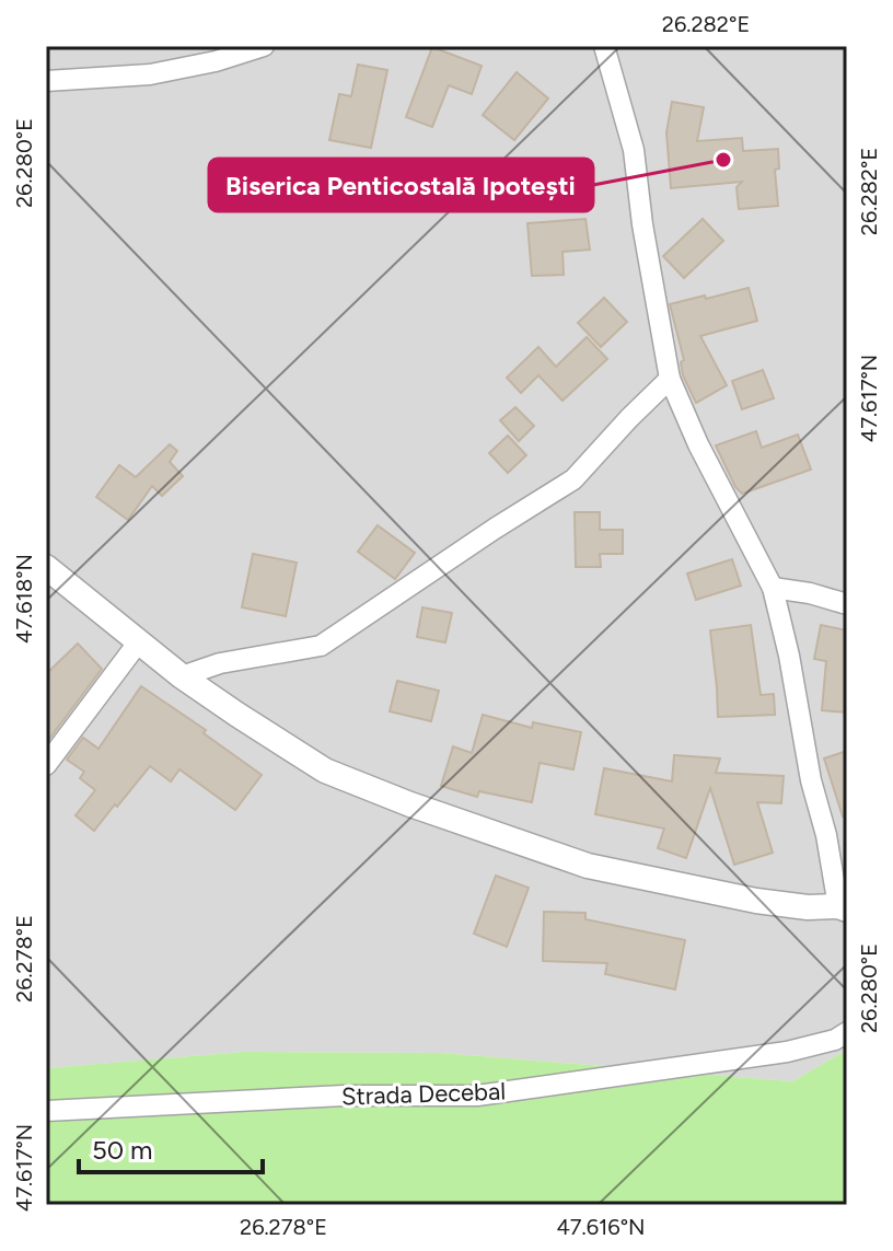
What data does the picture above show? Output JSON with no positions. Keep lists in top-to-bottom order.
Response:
{
  "streets": {
    "street": ["Strada Decebal"]
  },
  "places": ["Biserica Penticostală Ipotești"],
  "scale_bar": "50 m",
  "coordinates": [
    "26.282°E",
    "26.280°E",
    "47.617°N",
    "47.618°N",
    "26.278°E",
    "47.616°N"
  ]
}
